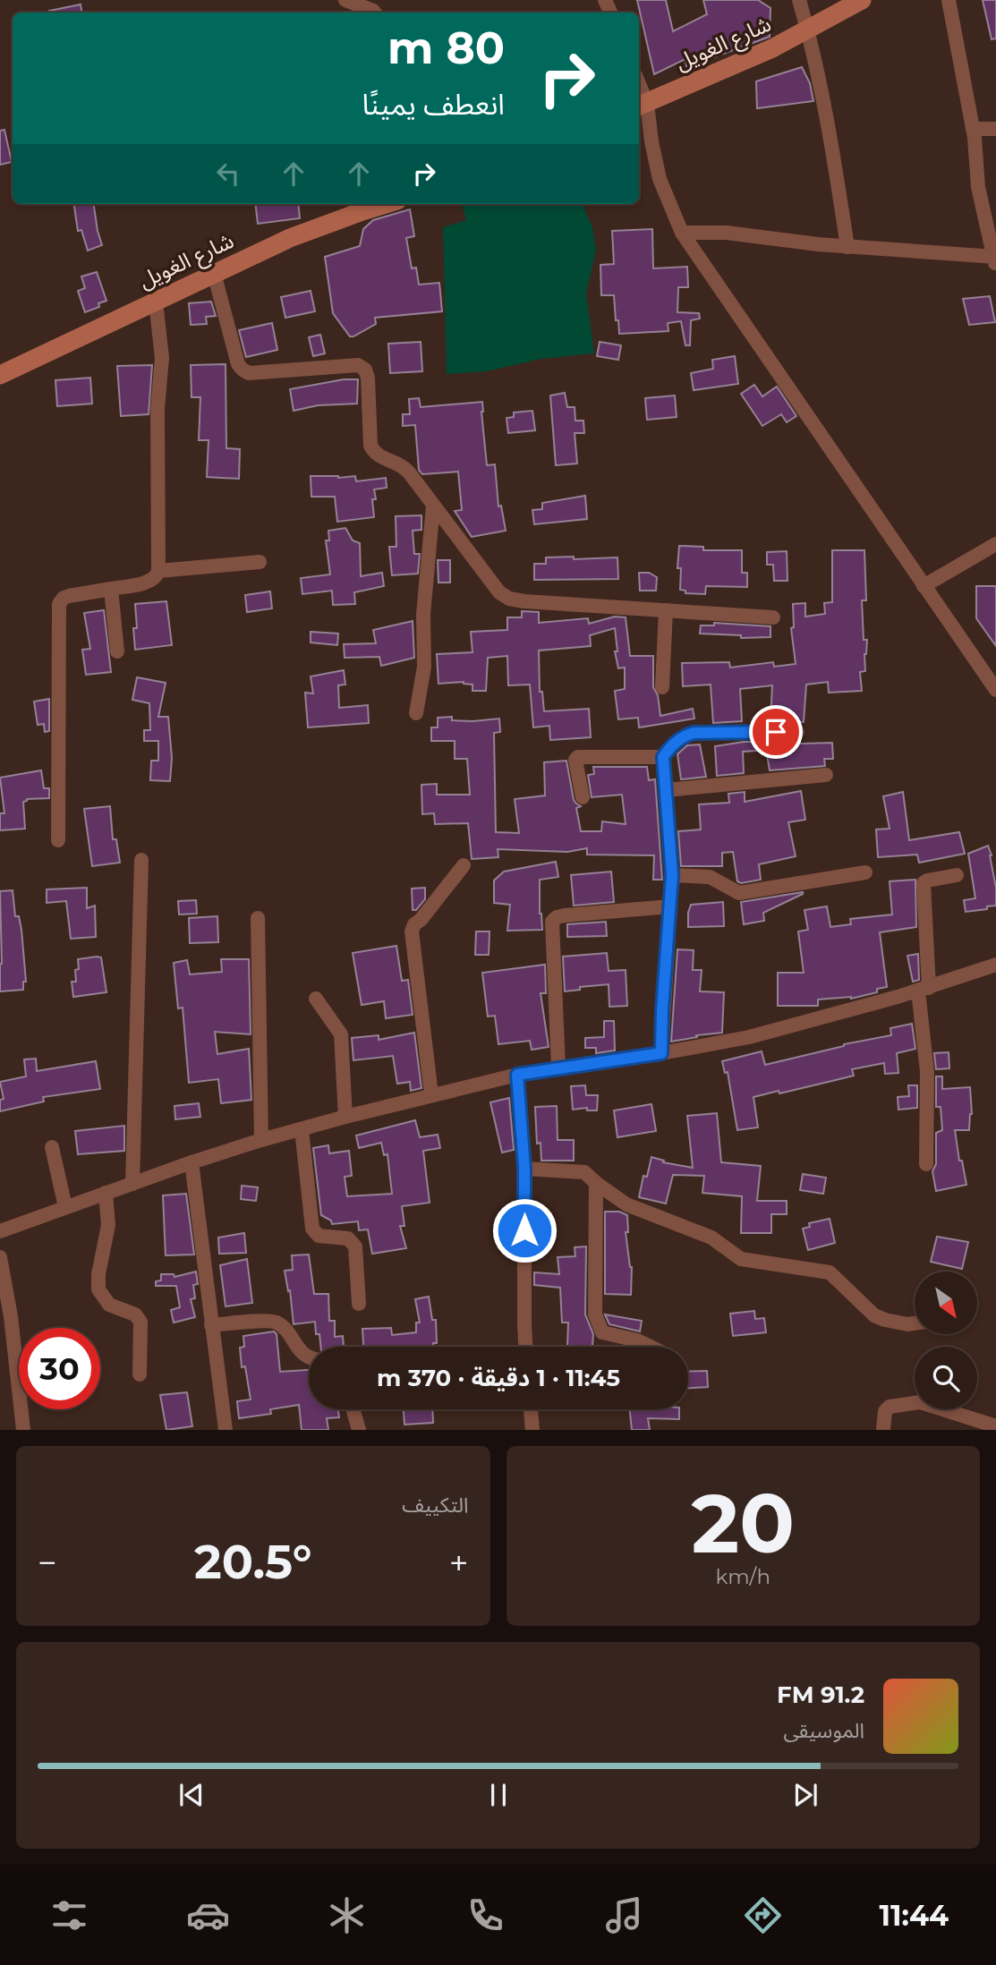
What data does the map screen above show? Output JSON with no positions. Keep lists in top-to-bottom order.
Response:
{
  "streets": {
    "street": ["شارع الغويل"]
  },
  "north": "bottom right",
  "page": {
    "turn": ["80 m", "انعطف يمينًا"],
    "limit": "30",
    "trip": "11:45 · 1 دقيقة · 370 m",
    "tile": [
      ["20", "km/h"],
      "التكييف"
    ],
    "heat": ["−", "20.5°", "+"],
    "song": ["91.2 FM", "الموسيقى"],
    "tabs": "11:44"
  }
}
